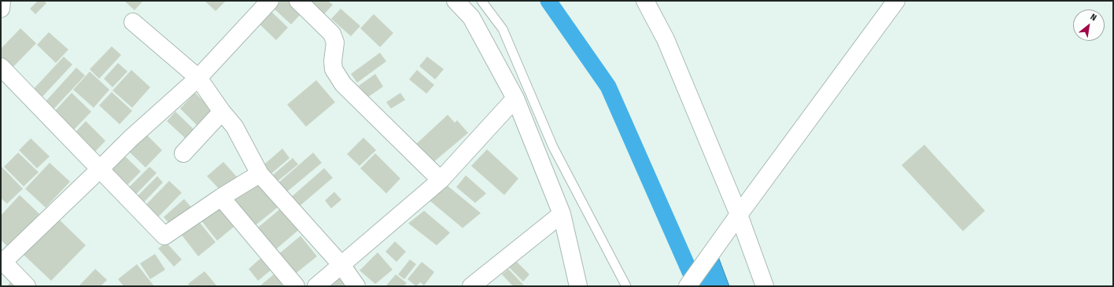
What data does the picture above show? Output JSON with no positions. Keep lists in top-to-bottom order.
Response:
{
  "north": "top right"
}
